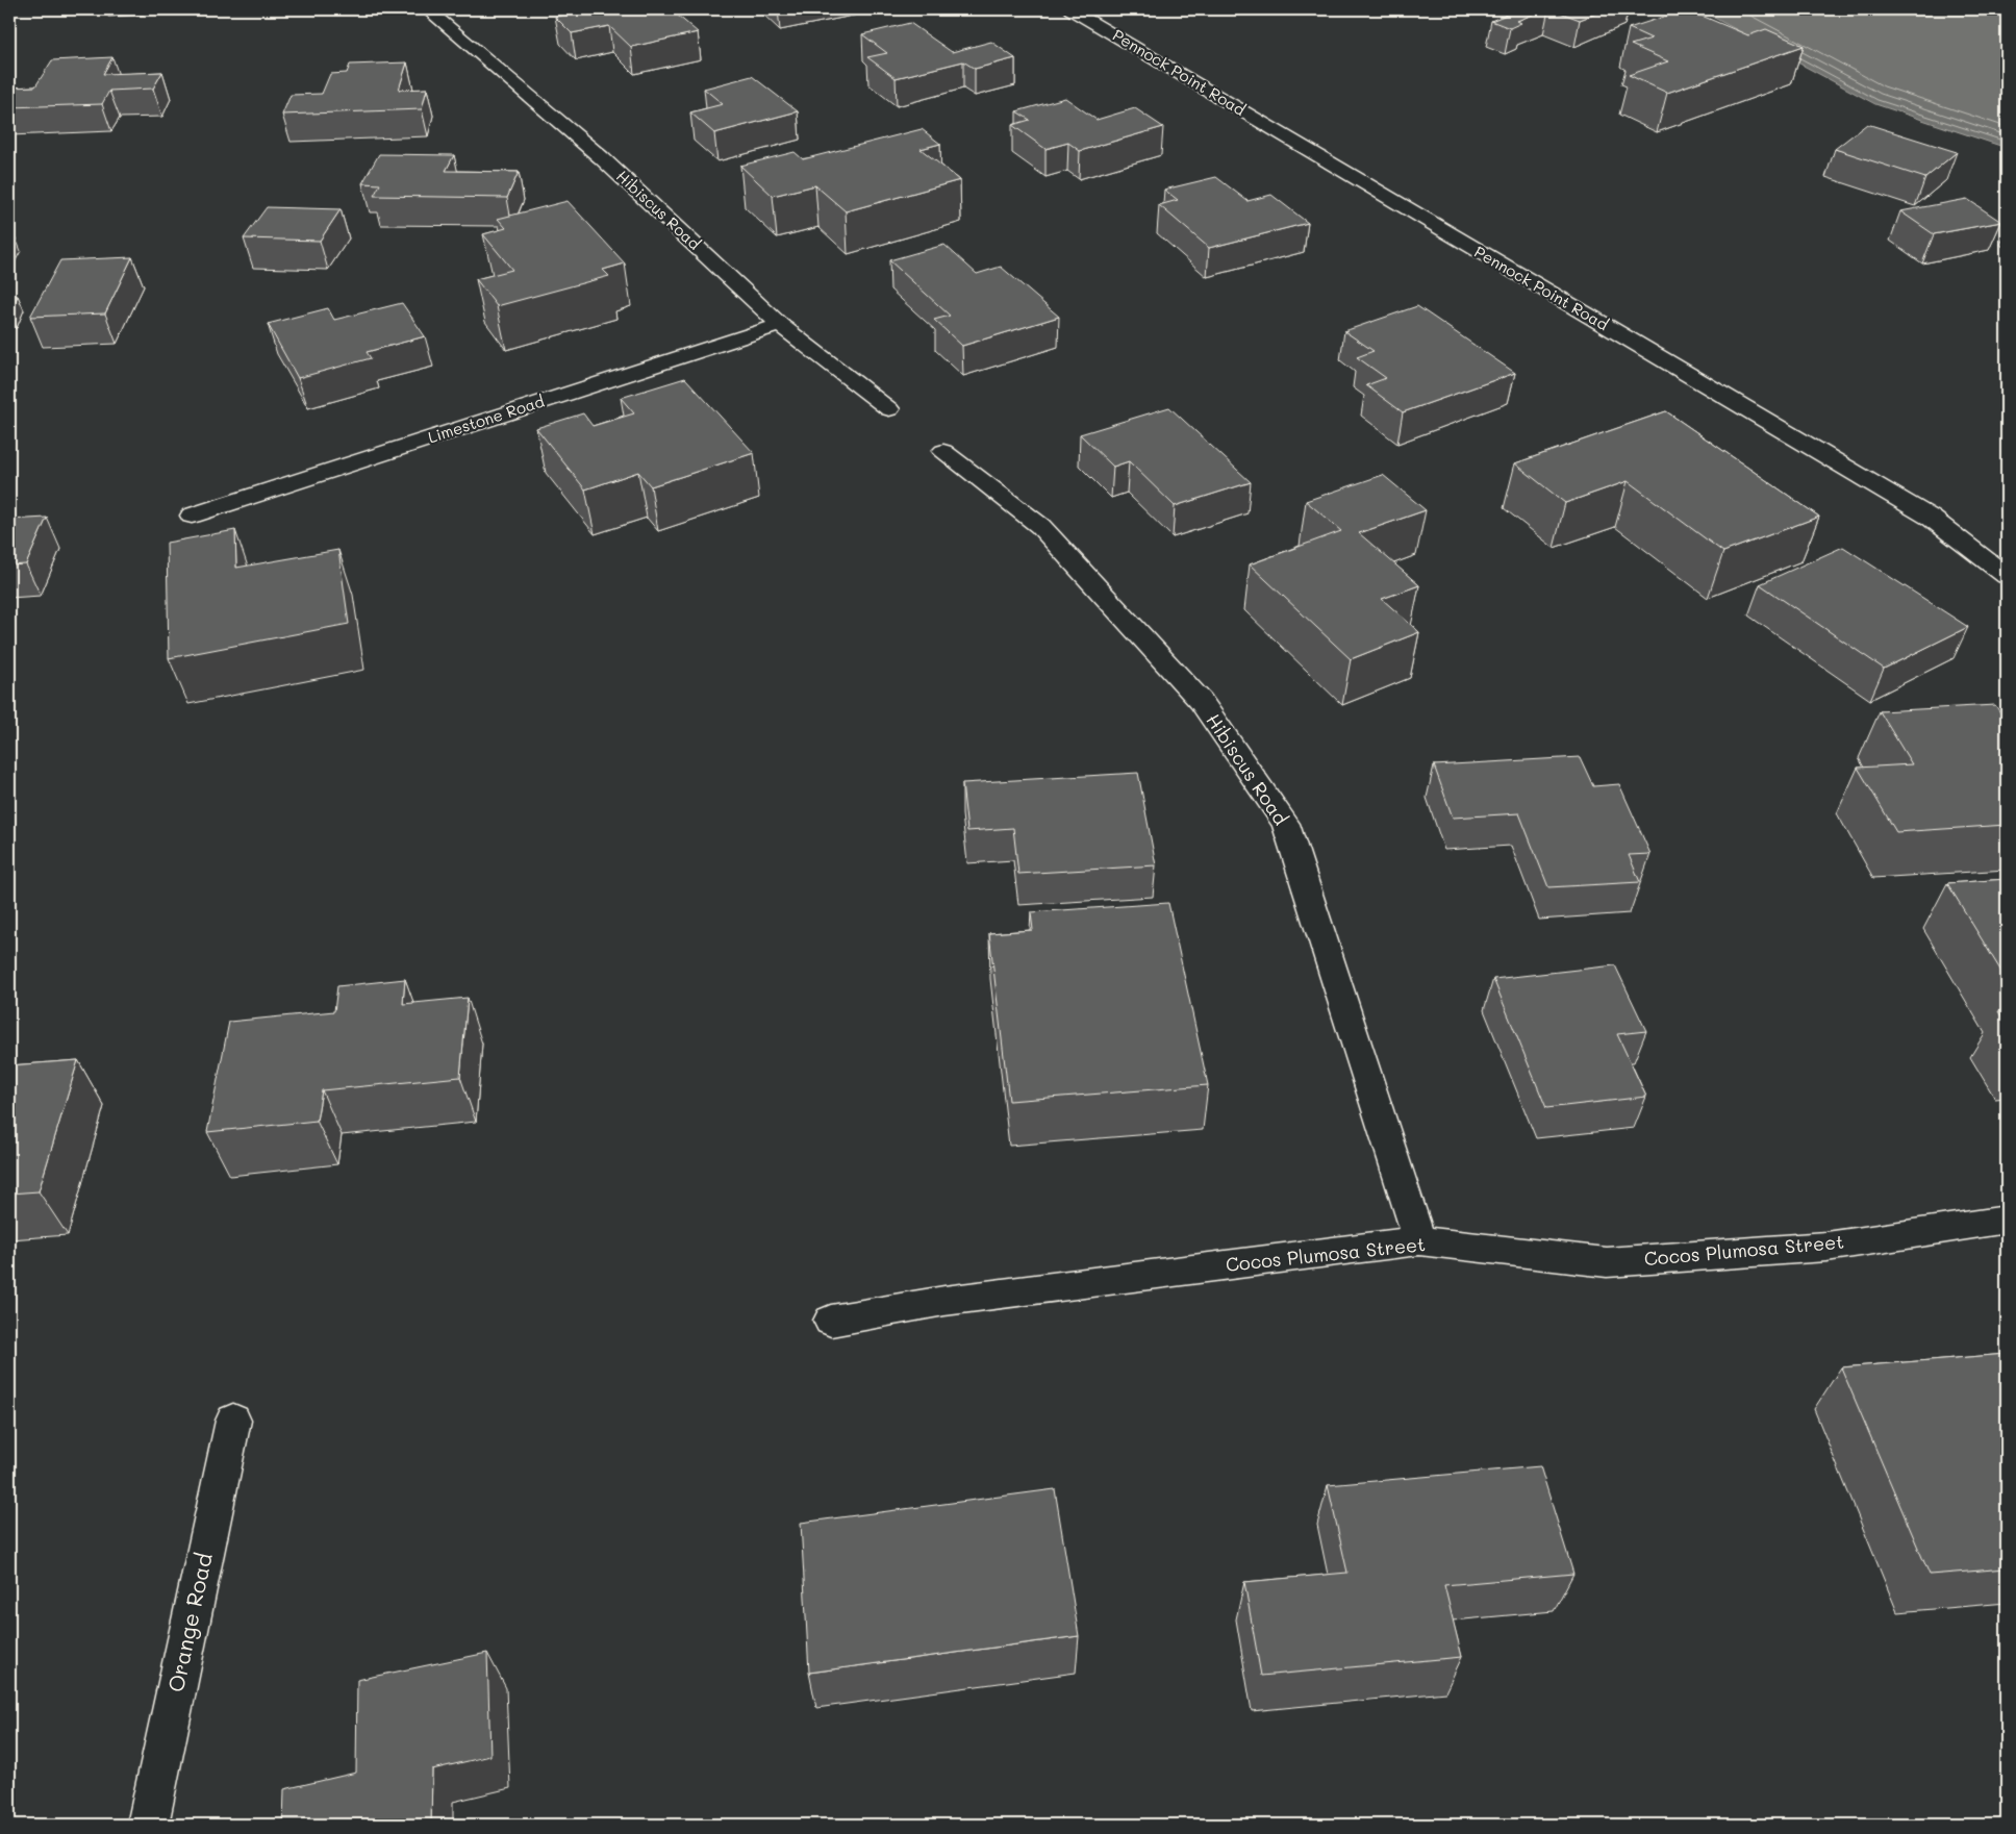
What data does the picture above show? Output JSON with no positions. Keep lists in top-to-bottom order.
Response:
{
  "streets": {
    "street": [
      "Pennock Point Road",
      "Hibiscus Road",
      "Limestone Road",
      "Cocos Plumosa Street",
      "Orange Road"
    ]
  },
  "crossings": [
    ["Hibiscus Road", "Limestone Road"],
    ["Hibiscus Road", "Cocos Plumosa Street"]
  ]
}
